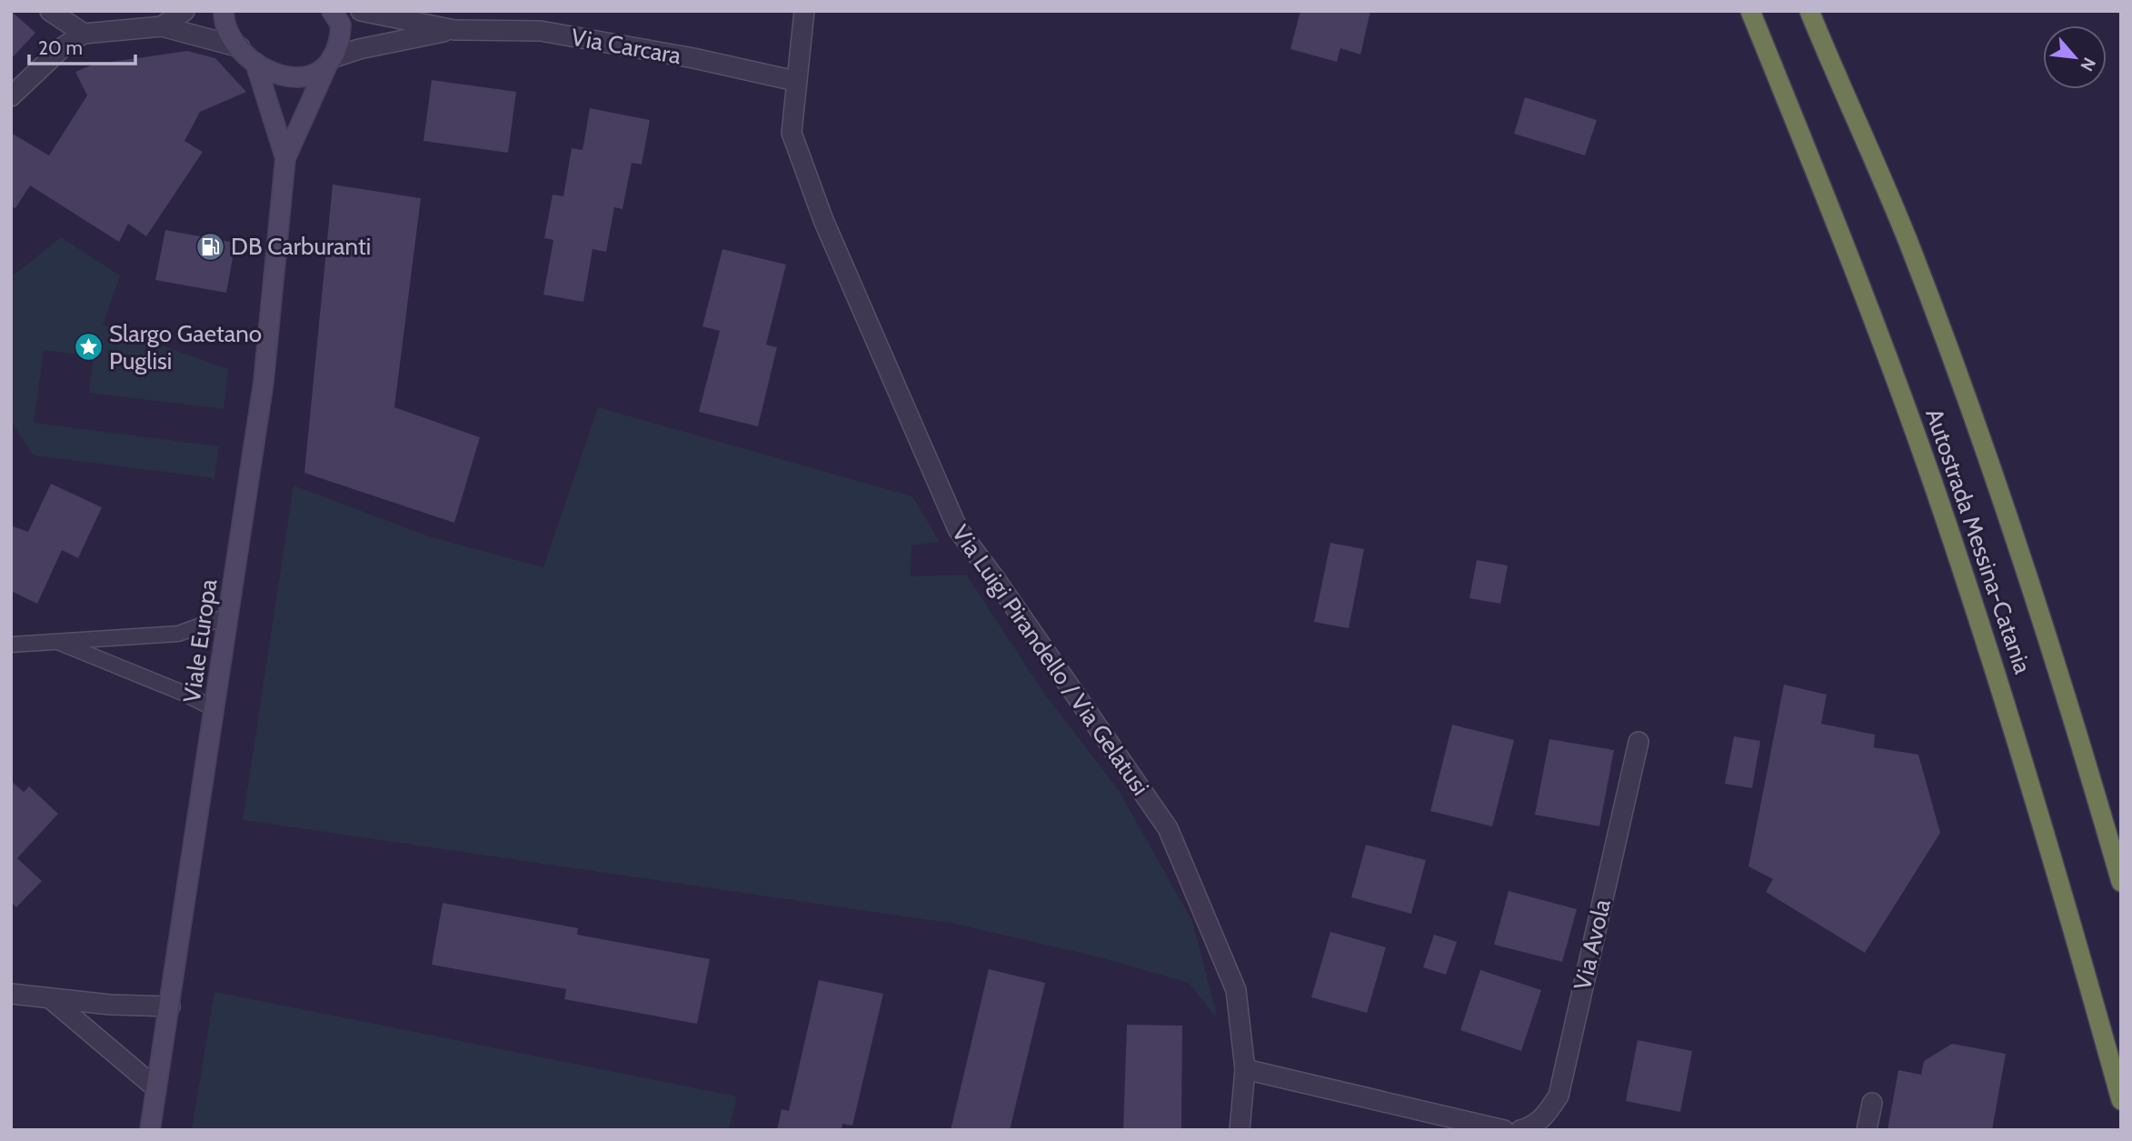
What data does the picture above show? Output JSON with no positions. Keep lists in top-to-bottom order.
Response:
{
  "streets": {
    "highway": ["Autostrada Messina-Catania"],
    "main road": ["Viale Europa"],
    "street": ["Via Carcara", "Via Luigi Pirandello / Via Gelatusi", "Via Avola"]
  },
  "crossings": [
    ["Via Carcara", "Via Luigi Pirandello / Via Gelatusi"]
  ],
  "places": {
    "fuel station": ["DB Carburanti"],
    "place": ["Slargo Gaetano Puglisi"]
  },
  "scale_bar": "20 m",
  "north": "bottom right"
}
